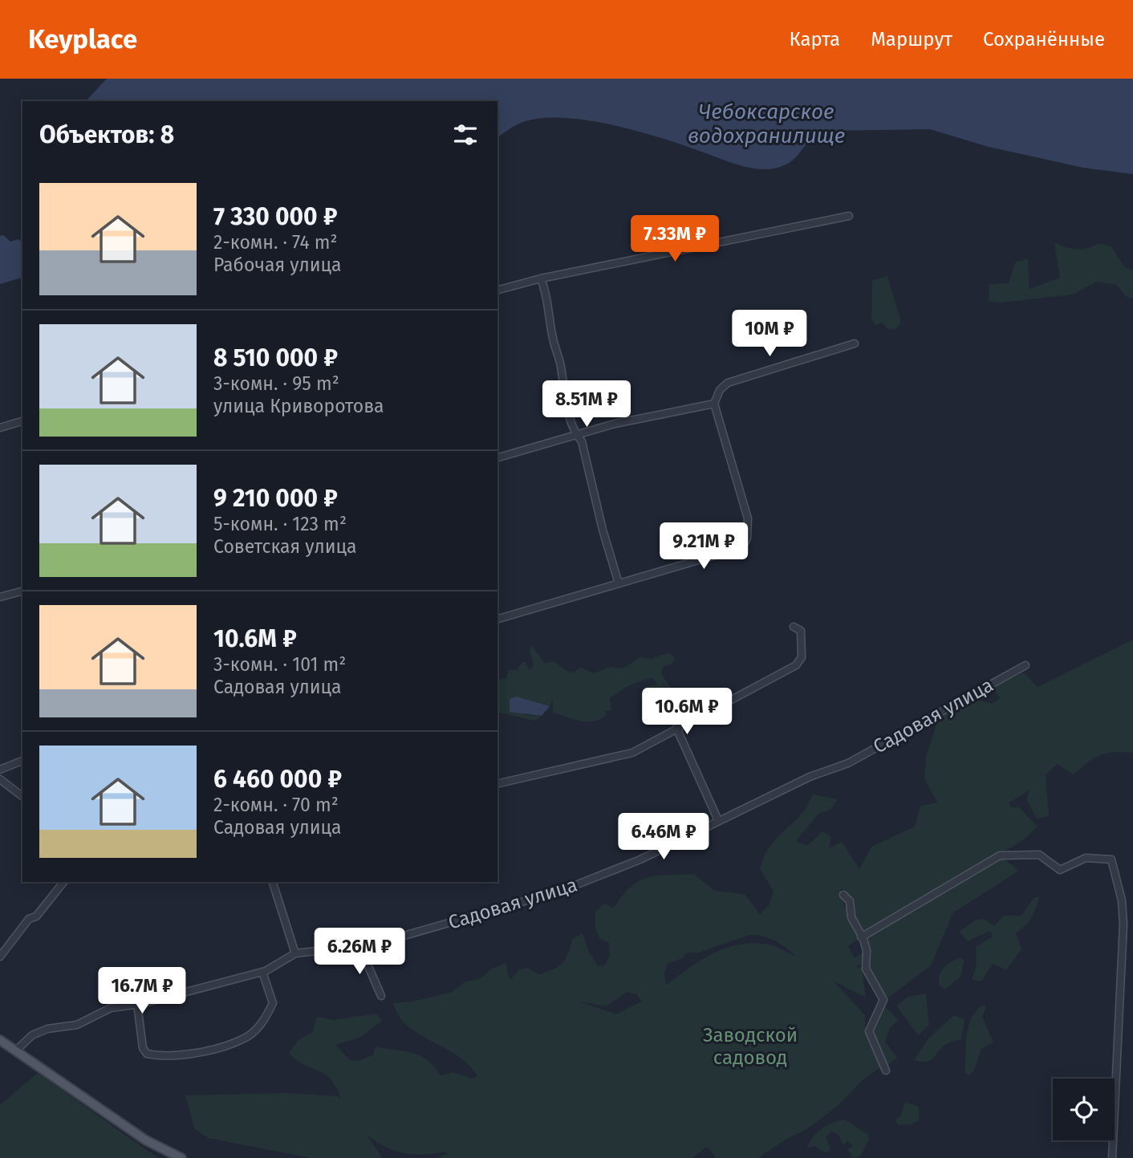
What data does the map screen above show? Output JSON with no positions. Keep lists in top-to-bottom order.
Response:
{
  "streets": {
    "street": ["Садовая улица"]
  },
  "water": ["Чебоксарское водохранилище"],
  "parks": ["Заводской садовод"],
  "page": {
    "header": "Keyplace",
    "nav": ["Карта", "Маршрут", "Сохранённые"],
    "heading": "Объектов: 8",
    "list": [
      {
        "name": "7 330 000 ₽",
        "note": "2-комн. · 74 m² · Рабочая улица"
      },
      {
        "name": "8 510 000 ₽",
        "note": "3-комн. · 95 m² · улица Криворотова"
      },
      {
        "name": "9 210 000 ₽",
        "note": "5-комн. · 123 m² · Советская улица"
      },
      {
        "name": "10.6M ₽",
        "note": "3-комн. · 101 m² · Садовая улица"
      },
      {
        "name": "6 460 000 ₽",
        "note": "2-комн. · 70 m² · Садовая улица"
      }
    ],
    "price": [
      "7.33M ₽",
      "10M ₽",
      "8.51M ₽",
      "9.21M ₽",
      "10.6M ₽",
      "6.46M ₽",
      "6.26M ₽",
      "16.7M ₽"
    ]
  }
}
